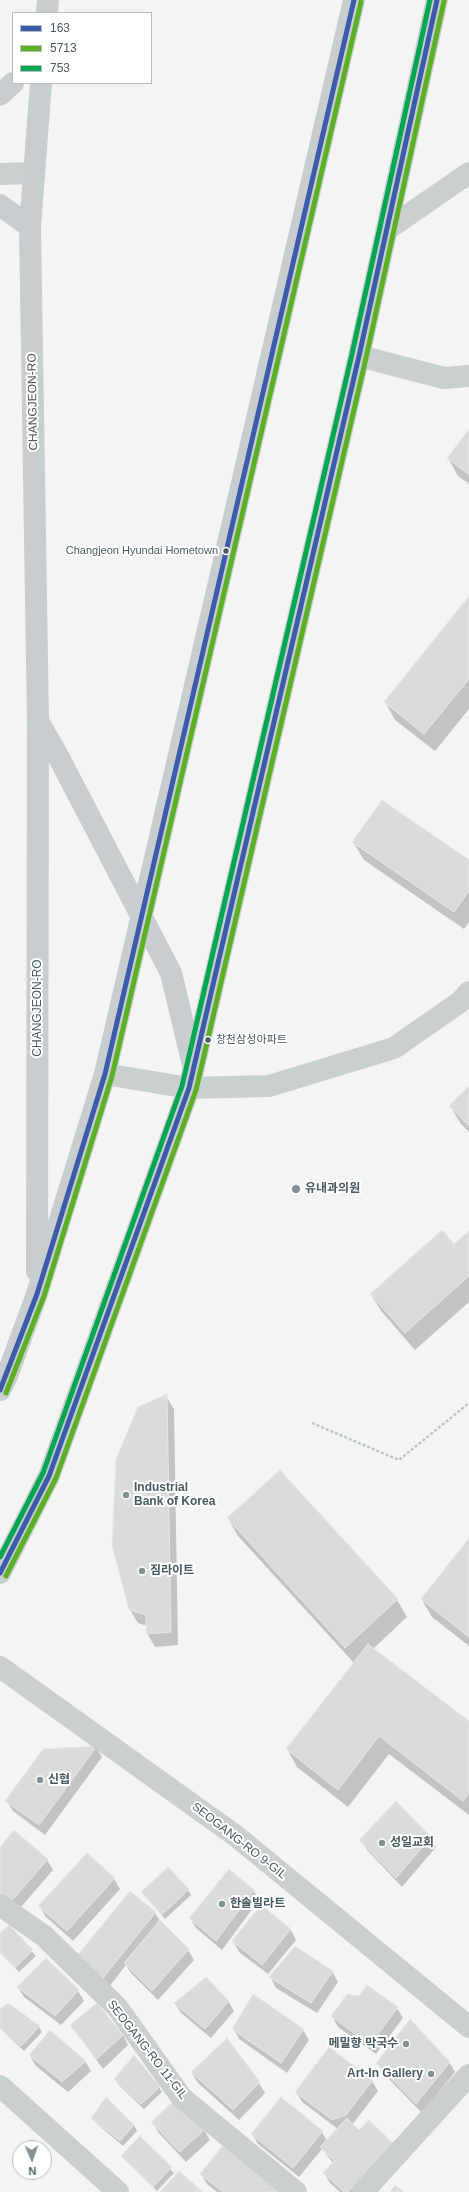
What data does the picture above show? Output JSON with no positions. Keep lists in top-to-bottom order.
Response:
{
  "streets": {
    "main road": ["CHANGJEON-RO"],
    "street": ["SEOGANG-RO 9-GIL", "SEOGANG-RO 11-GIL"]
  },
  "places": [
    "Changjeon Hyundai Hometown",
    "창천삼성아파트",
    "유내과의원",
    "Industrial Bank of Korea",
    "짐라이트",
    "신협",
    "성일교회",
    "한솔빌라트",
    "메밀향 막국수",
    "Art-In Gallery"
  ],
  "lines": ["transit line 163", "transit line 753", "transit line 5713"],
  "legend": ["163", "5713", "753"],
  "north": "bottom"
}
